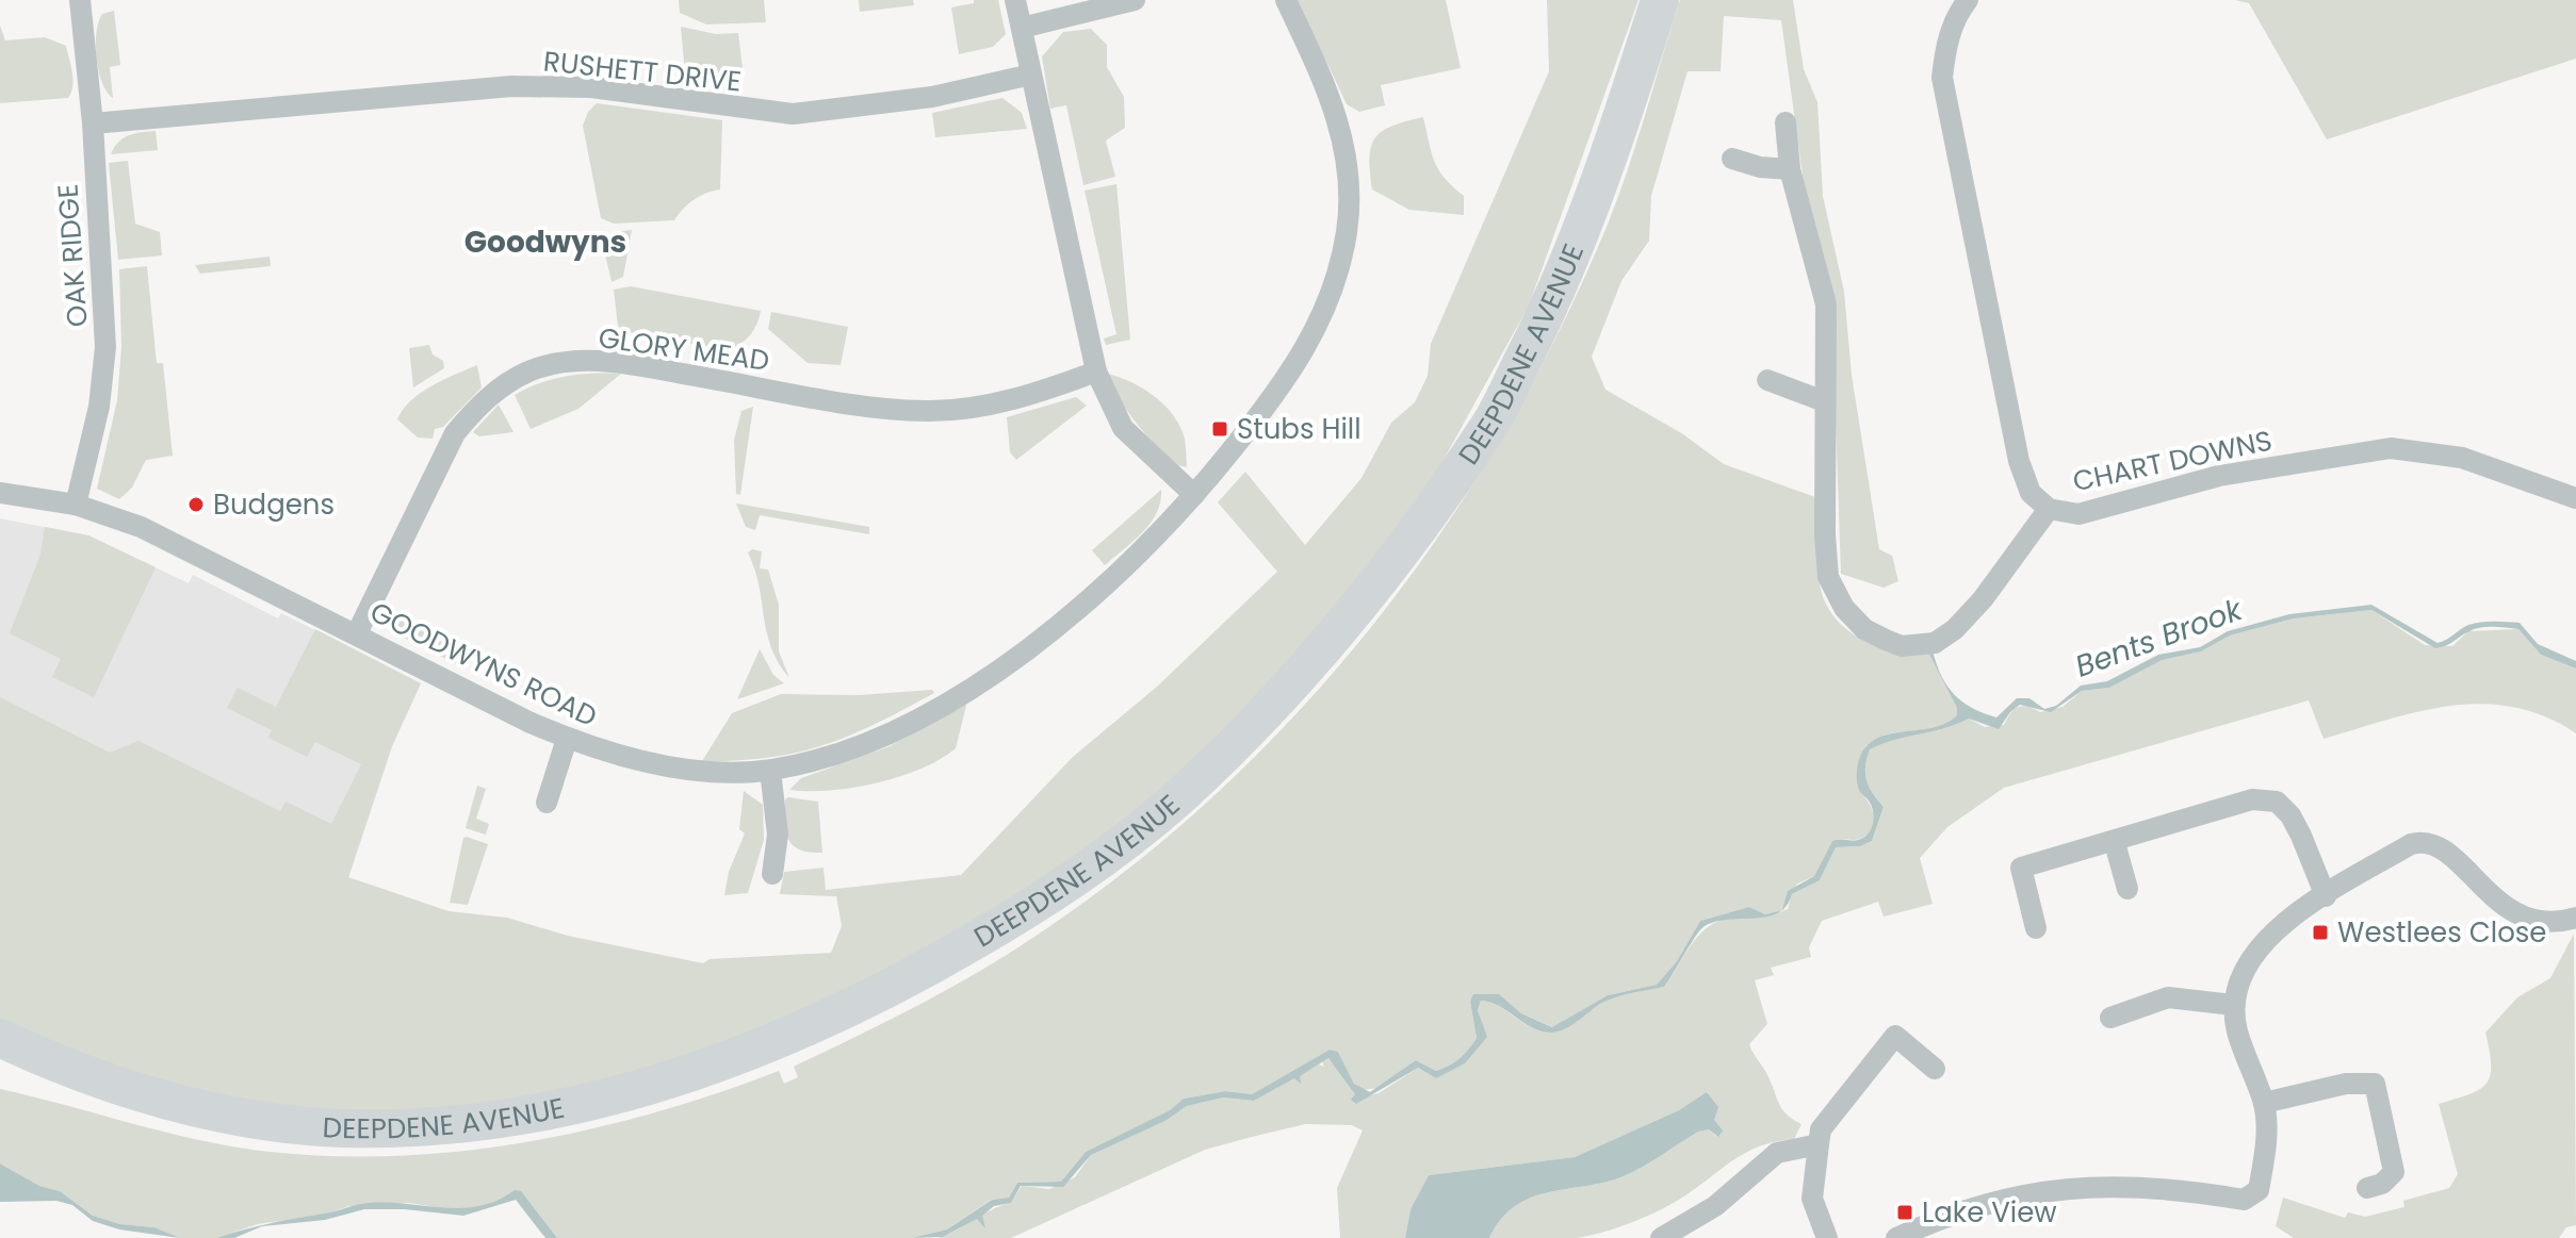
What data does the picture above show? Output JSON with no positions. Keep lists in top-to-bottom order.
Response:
{
  "streets": {
    "highway": ["DEEPDENE AVENUE"],
    "street": [
      "RUSHETT DRIVE",
      "OAK RIDGE",
      "GLORY MEAD",
      "CHART DOWNS",
      "GOODWYNS ROAD"
    ]
  },
  "crossings": [
    ["RUSHETT DRIVE", "OAK RIDGE"],
    ["OAK RIDGE", "GOODWYNS ROAD"],
    ["GLORY MEAD", "GOODWYNS ROAD"]
  ],
  "districts": ["Goodwyns"],
  "water": ["Bents Brook"],
  "places": {
    "transit": ["Stubs Hill", "Westlees Close", "Lake View"],
    "other": ["Budgens"]
  }
}
